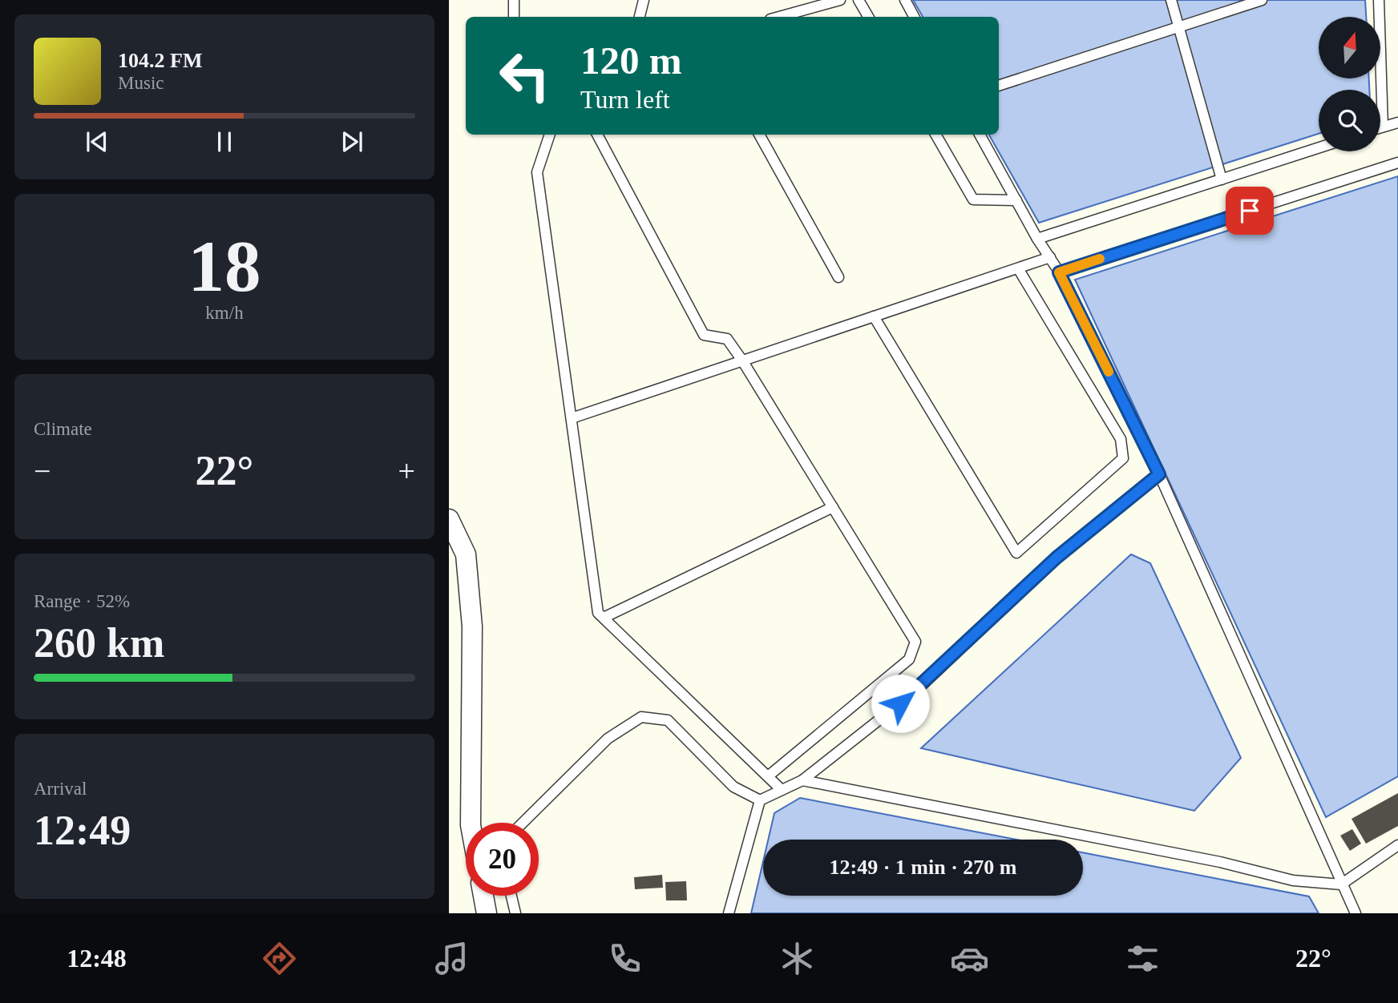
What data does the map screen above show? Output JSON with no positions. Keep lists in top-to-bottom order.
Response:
{
  "north": "top",
  "page": {
    "turn": ["120 m", "Turn left"],
    "song": ["104.2 FM", "Music"],
    "tile": [
      ["18", "km/h"],
      "Climate",
      ["Range · 52%", "260 km"],
      ["Arrival", "12:49"]
    ],
    "heat": ["−", "22°", "+"],
    "limit": "20",
    "trip": "12:49 · 1 min · 270 m",
    "tabs": ["12:48", "22°"]
  }
}
